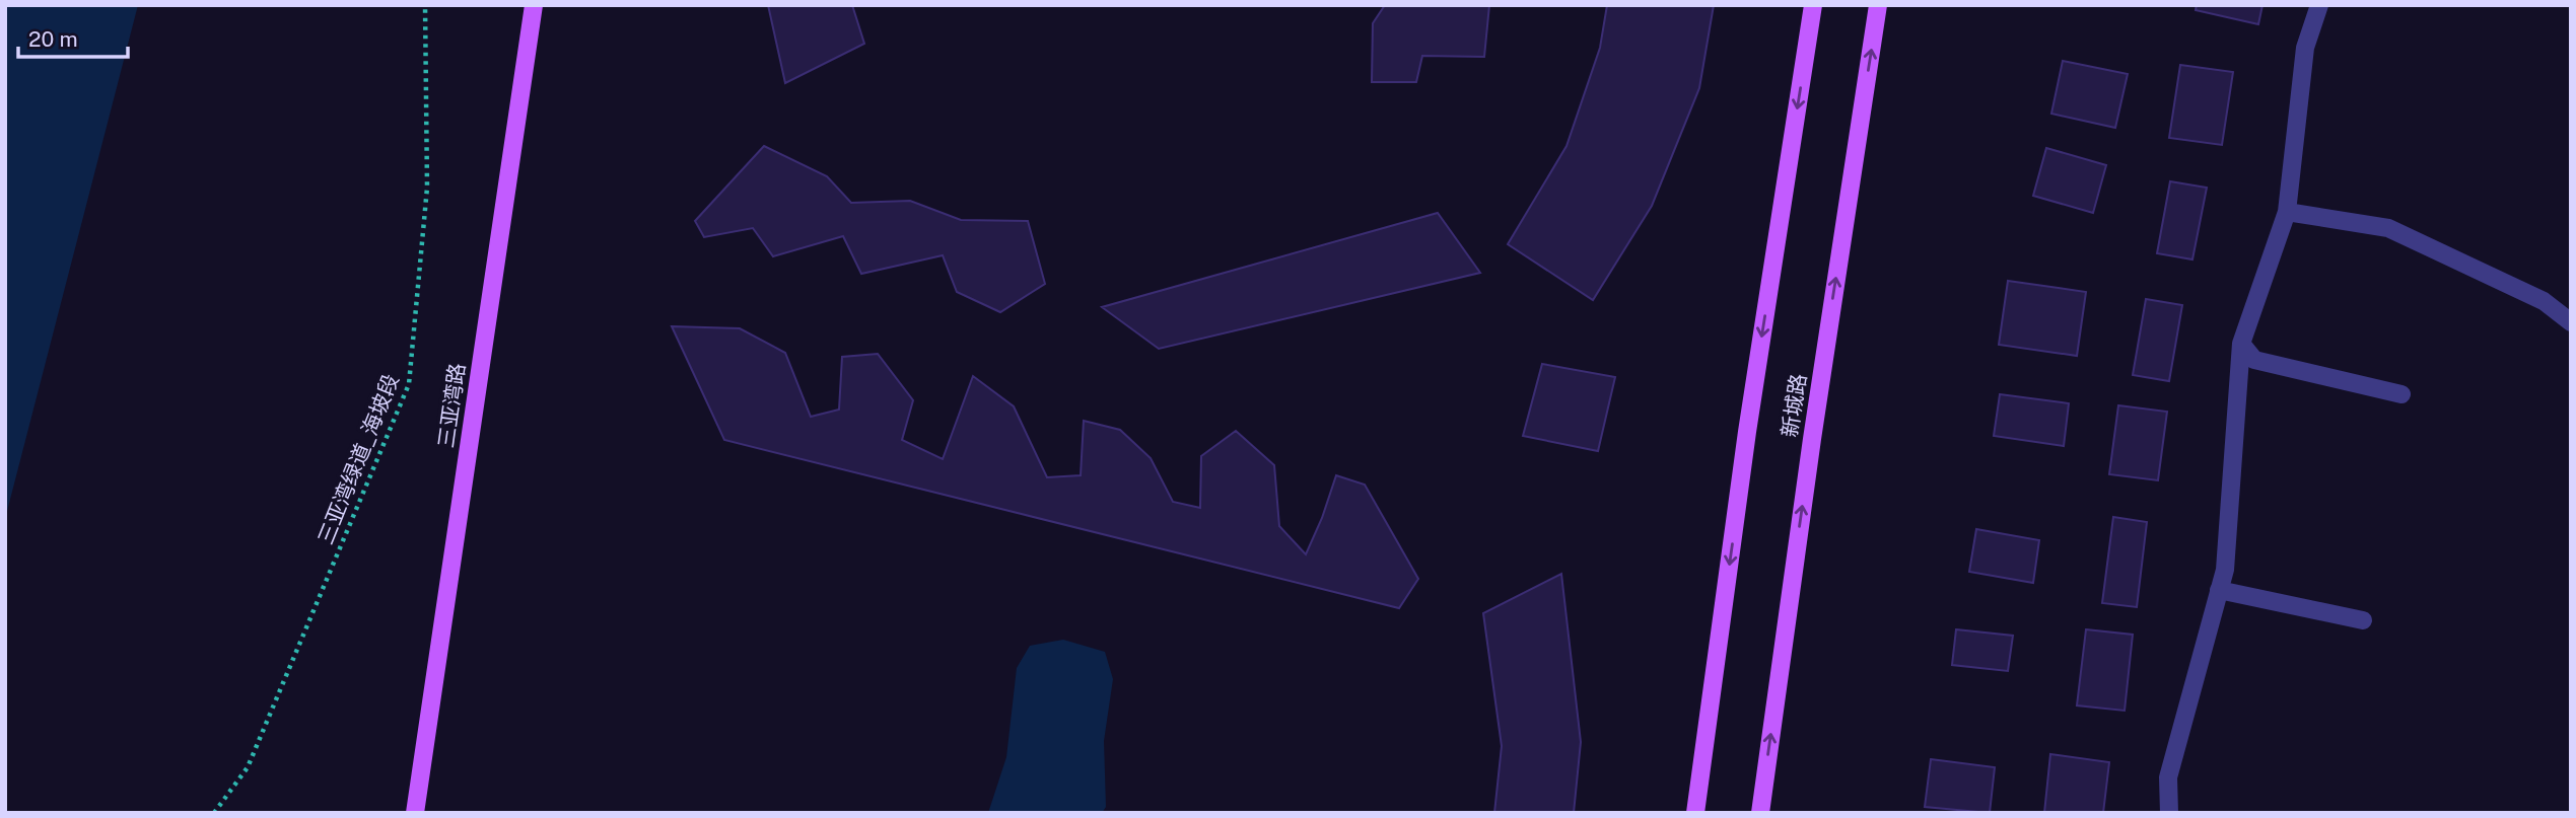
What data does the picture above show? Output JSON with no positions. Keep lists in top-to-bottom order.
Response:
{
  "streets": {
    "main road": ["三亚湾路", "新城路"],
    "path": ["三亚湾绿道_海坡段"]
  },
  "scale_bar": "20 m"
}
